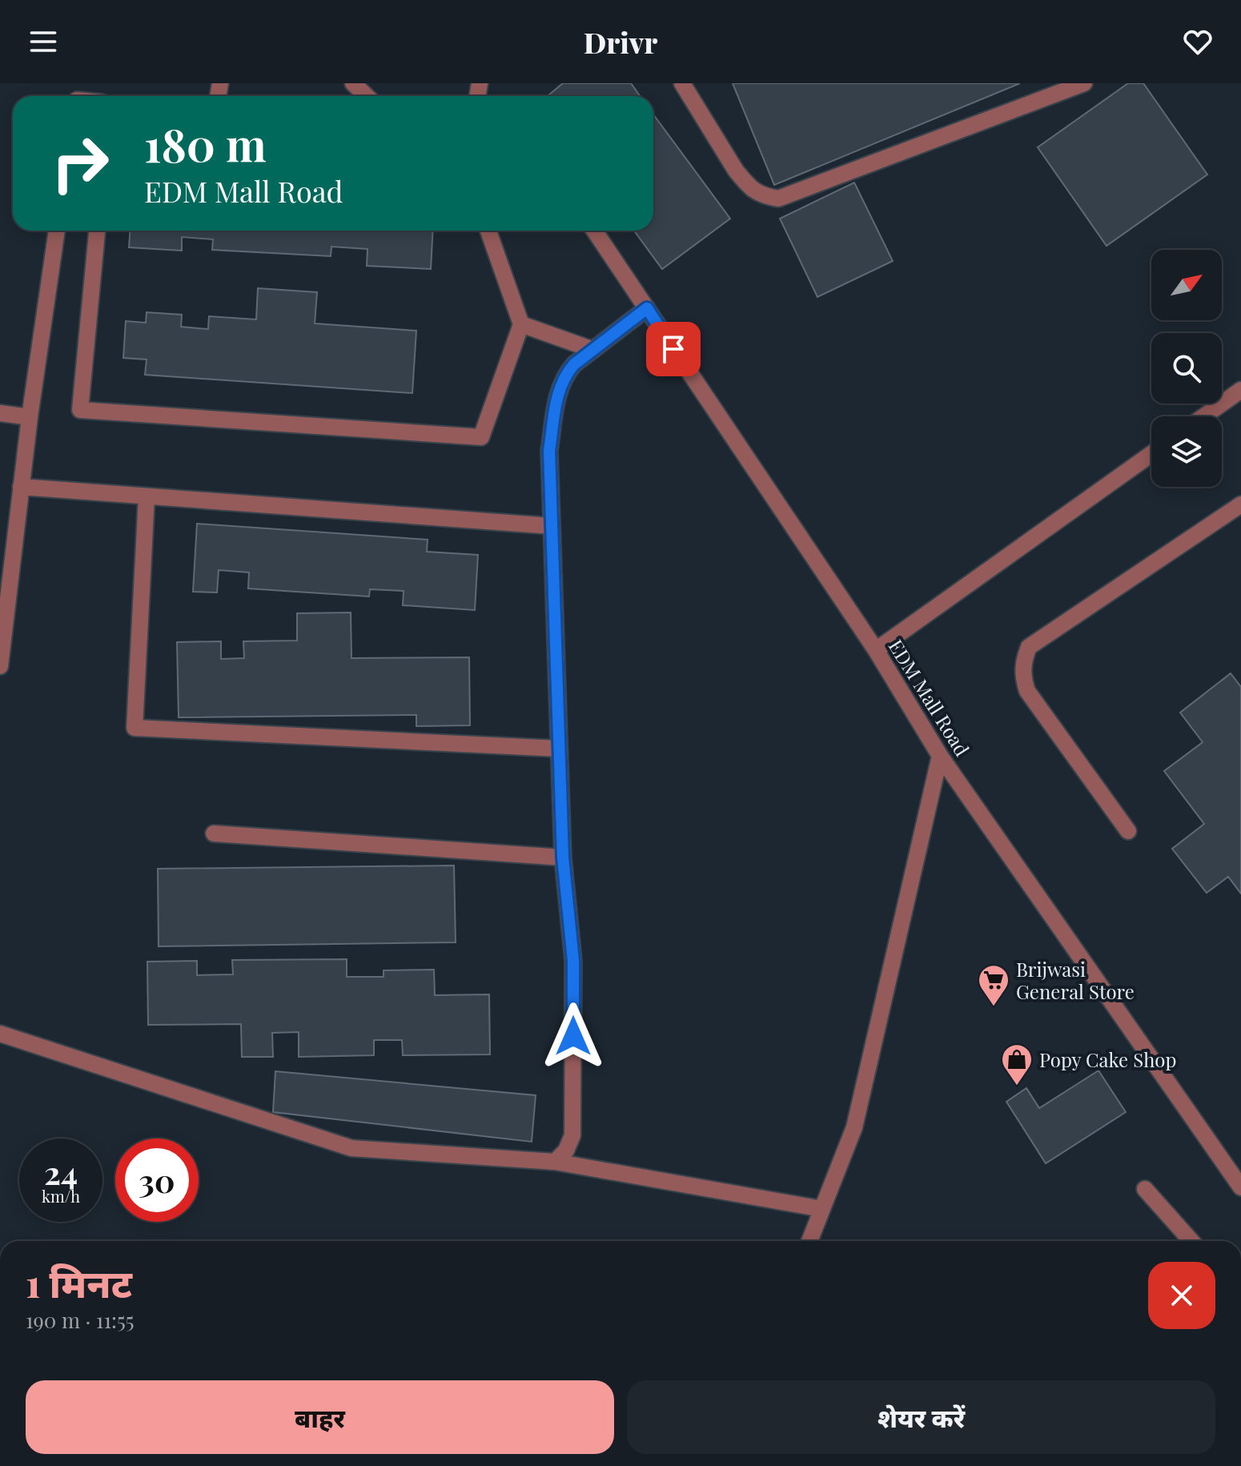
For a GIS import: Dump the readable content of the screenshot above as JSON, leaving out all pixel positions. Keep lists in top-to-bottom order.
{
  "streets": {
    "street": ["EDM Mall Road"]
  },
  "places": {
    "supermarket": ["Brijwasi General Store"],
    "shop": ["Popy Cake Shop"]
  },
  "north": "top right",
  "page": {
    "header": "Drivr",
    "turn": ["180 m", "EDM Mall Road"],
    "speed": "24 km/h",
    "limit": "30",
    "heading": ["1 मिनट", "190 m · 11:55"],
    "buttons": ["बाहर", "शेयर करें"]
  }
}
